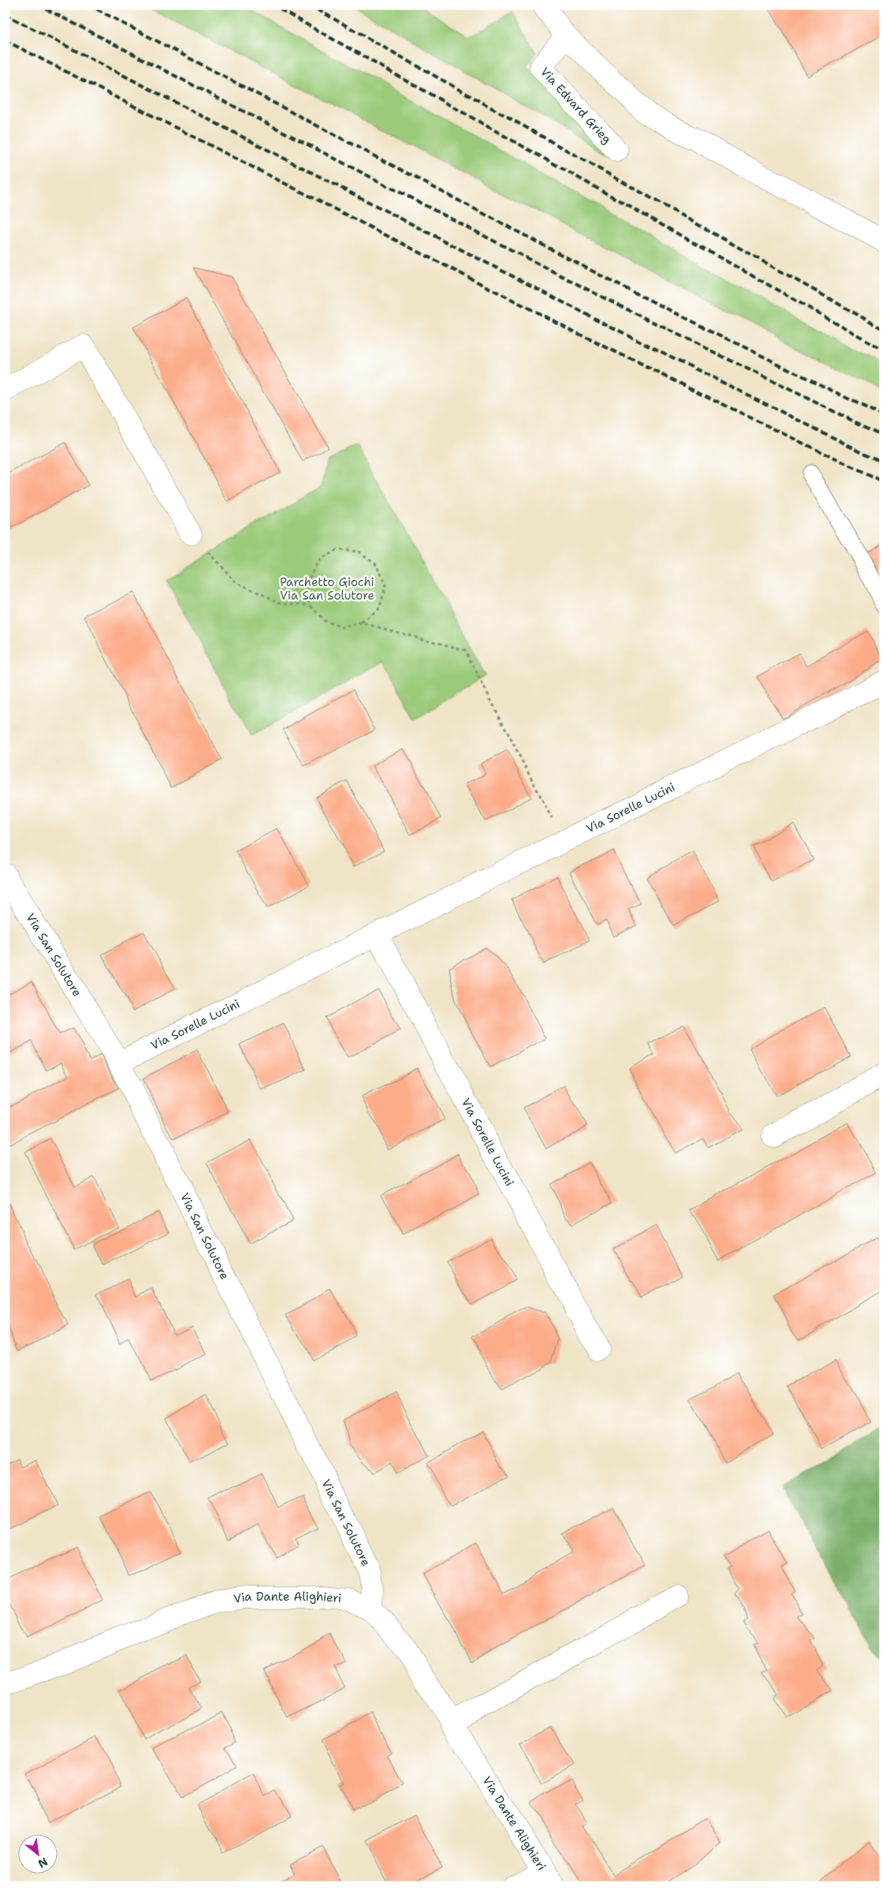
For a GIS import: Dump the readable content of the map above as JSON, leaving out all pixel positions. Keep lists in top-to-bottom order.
{
  "streets": {
    "street": [
      "Via Edvard Grieg",
      "Via Sorelle Lucini",
      "Via San Solutore",
      "Via Dante Alighieri"
    ]
  },
  "crossings": [
    ["Via Sorelle Lucini", "Via San Solutore"],
    ["Via San Solutore", "Via Dante Alighieri"]
  ],
  "parks": ["Parchetto Giochi Via San Solutore"],
  "north": "bottom right"
}
